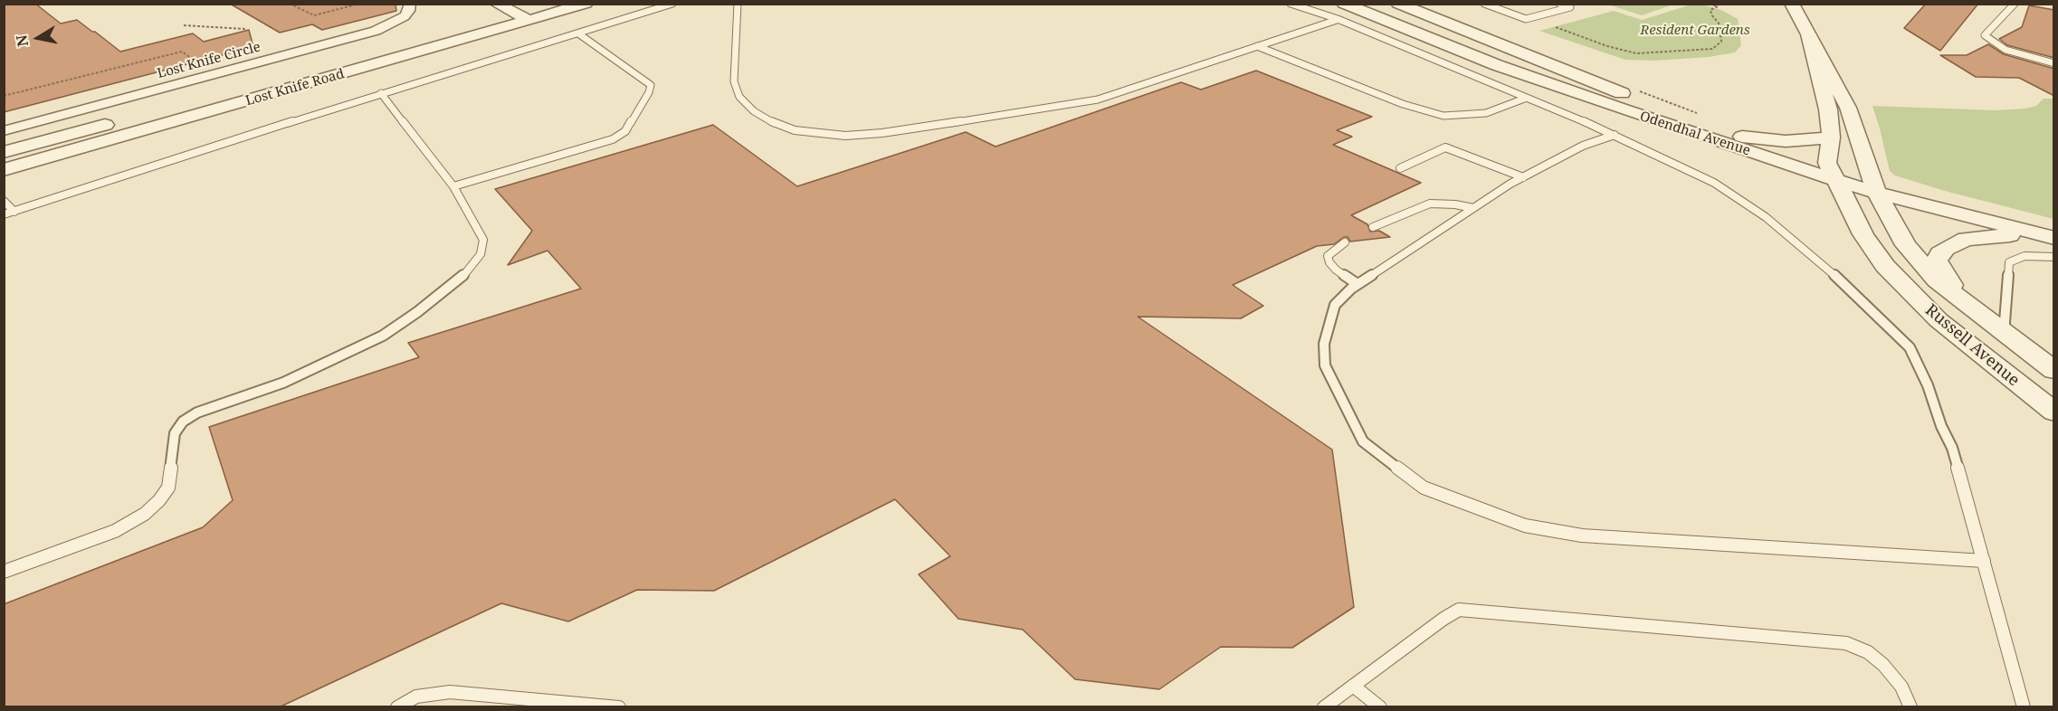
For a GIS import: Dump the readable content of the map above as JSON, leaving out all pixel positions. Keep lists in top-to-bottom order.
{
  "streets": {
    "street": [
      "Lost Knife Circle",
      "Lost Knife Road",
      "Odendhal Avenue",
      "Russell Avenue"
    ]
  },
  "crossings": [
    ["Odendhal Avenue", "Russell Avenue"]
  ],
  "parks": ["Resident Gardens"],
  "north": "left"
}
